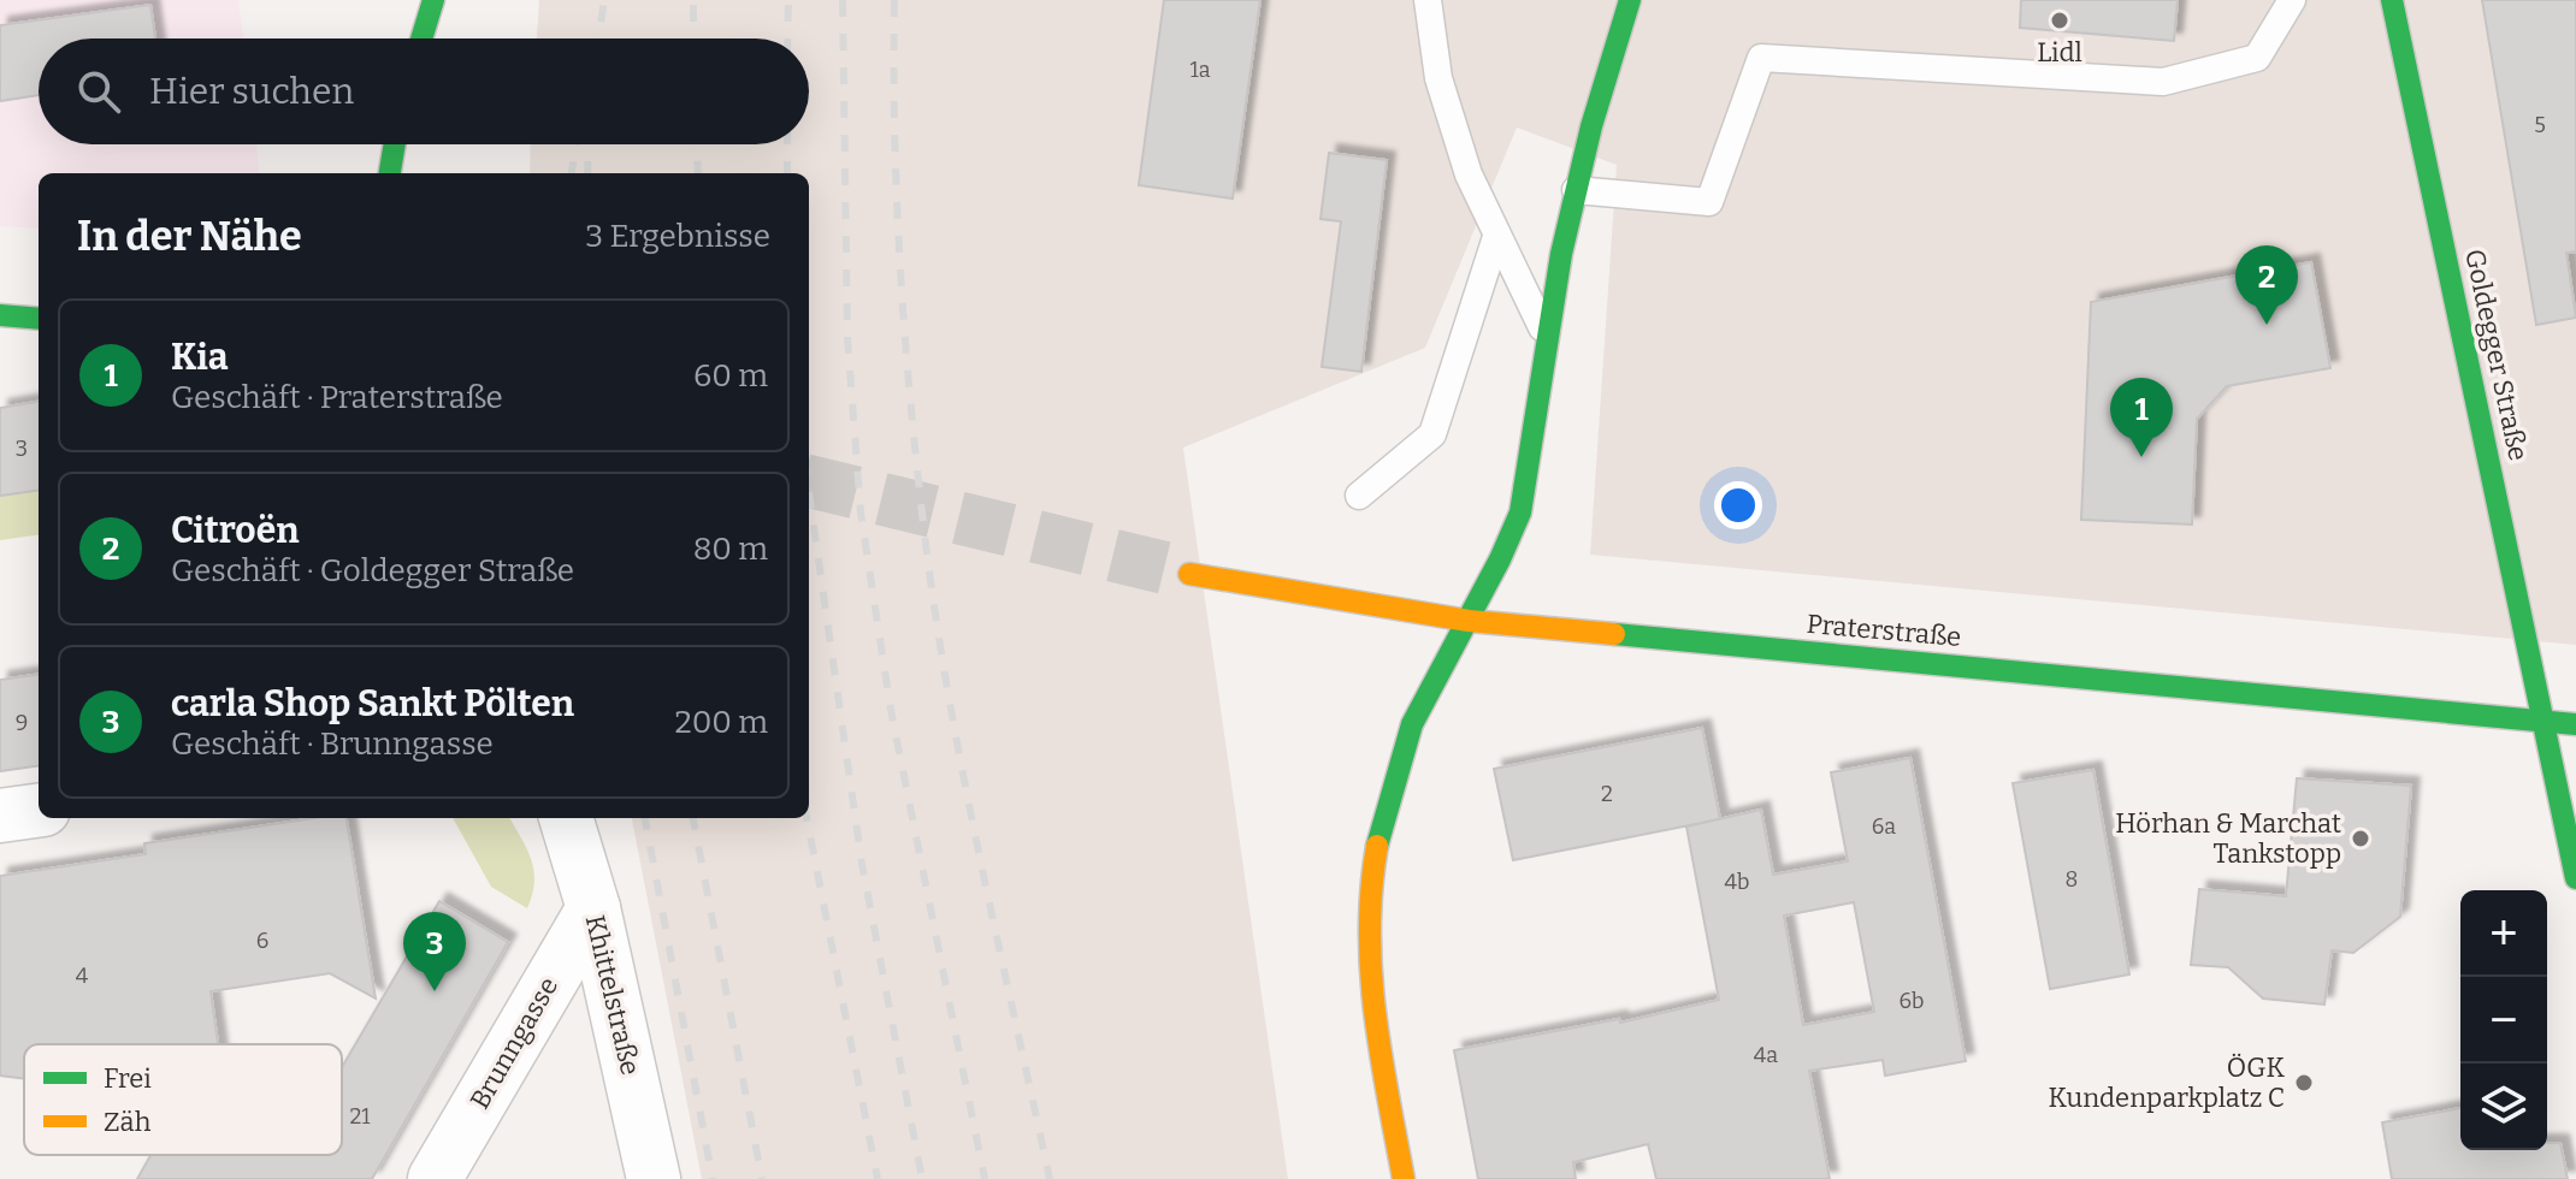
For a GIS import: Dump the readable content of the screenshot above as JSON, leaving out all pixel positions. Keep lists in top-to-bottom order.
{
  "streets": {
    "main road": ["Goldegger Straße", "Praterstraße"],
    "street": ["Khittelstraße", "Brunngasse"]
  },
  "crossings": [
    ["Goldegger Straße", "Praterstraße"],
    ["Khittelstraße", "Brunngasse"]
  ],
  "places": ["Lidl", "Hörhan & Marchat Tankstopp", "ÖGK Kundenparkplatz C"],
  "house_numbers": [
    "1a",
    "5",
    "3",
    "9",
    "2",
    "6a",
    "8",
    "4b",
    "6",
    "4",
    "6b",
    "4a",
    "21"
  ],
  "legend": ["Frei", "Zäh"],
  "page": {
    "search": "Hier suchen",
    "heading": ["In der Nähe", "3 Ergebnisse"],
    "pins": ["2", "1", "3"],
    "list": [
      {
        "mark": "1",
        "name": "Kia",
        "note": "Geschäft · Praterstraße",
        "value": "60 m"
      },
      {
        "mark": "2",
        "name": "Citroën",
        "note": "Geschäft · Goldegger Straße",
        "value": "80 m"
      },
      {
        "mark": "3",
        "name": "carla Shop Sankt Pölten",
        "note": "Geschäft · Brunngasse",
        "value": "200 m"
      }
    ],
    "map_buttons": ["+", "−"]
  }
}
